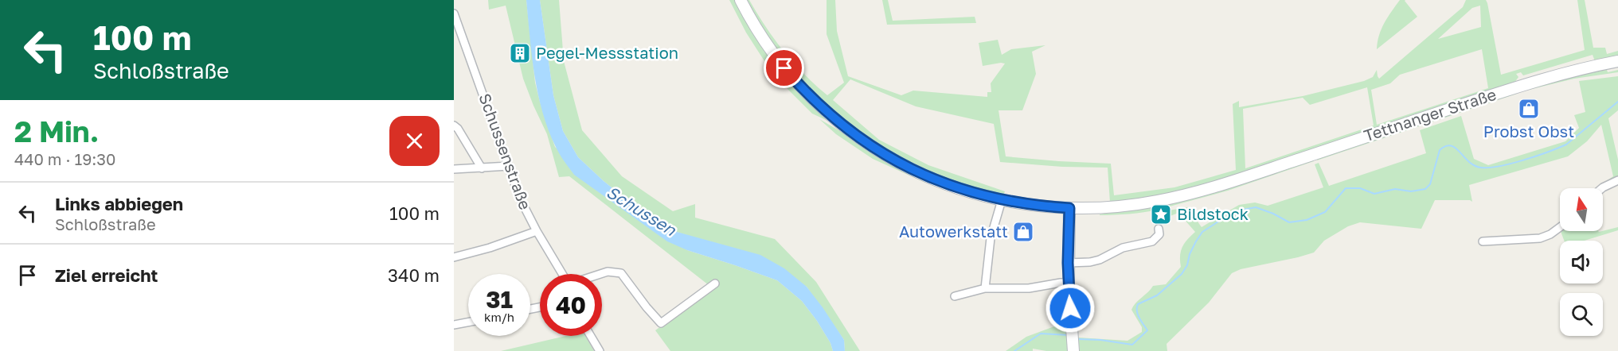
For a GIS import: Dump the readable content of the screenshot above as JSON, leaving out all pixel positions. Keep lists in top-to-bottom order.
{
  "streets": {
    "main road": ["Tettnanger Straße"],
    "street": ["Schussenstraße"]
  },
  "water": ["Schussen"],
  "places": {
    "building": ["Pegel-Messstation"],
    "shop": ["Probst Obst", "Autowerkstatt"],
    "place": ["Bildstock"]
  },
  "north": "top",
  "page": {
    "turn": ["100 m", "Schloßstraße"],
    "heading": ["2 Min.", "440 m · 19:30"],
    "list": [
      {
        "name": "Links abbiegen",
        "note": "Schloßstraße",
        "value": "100 m"
      },
      {
        "name": "Ziel erreicht",
        "value": "340 m"
      }
    ],
    "speed": "31 km/h",
    "limit": "40"
  }
}
